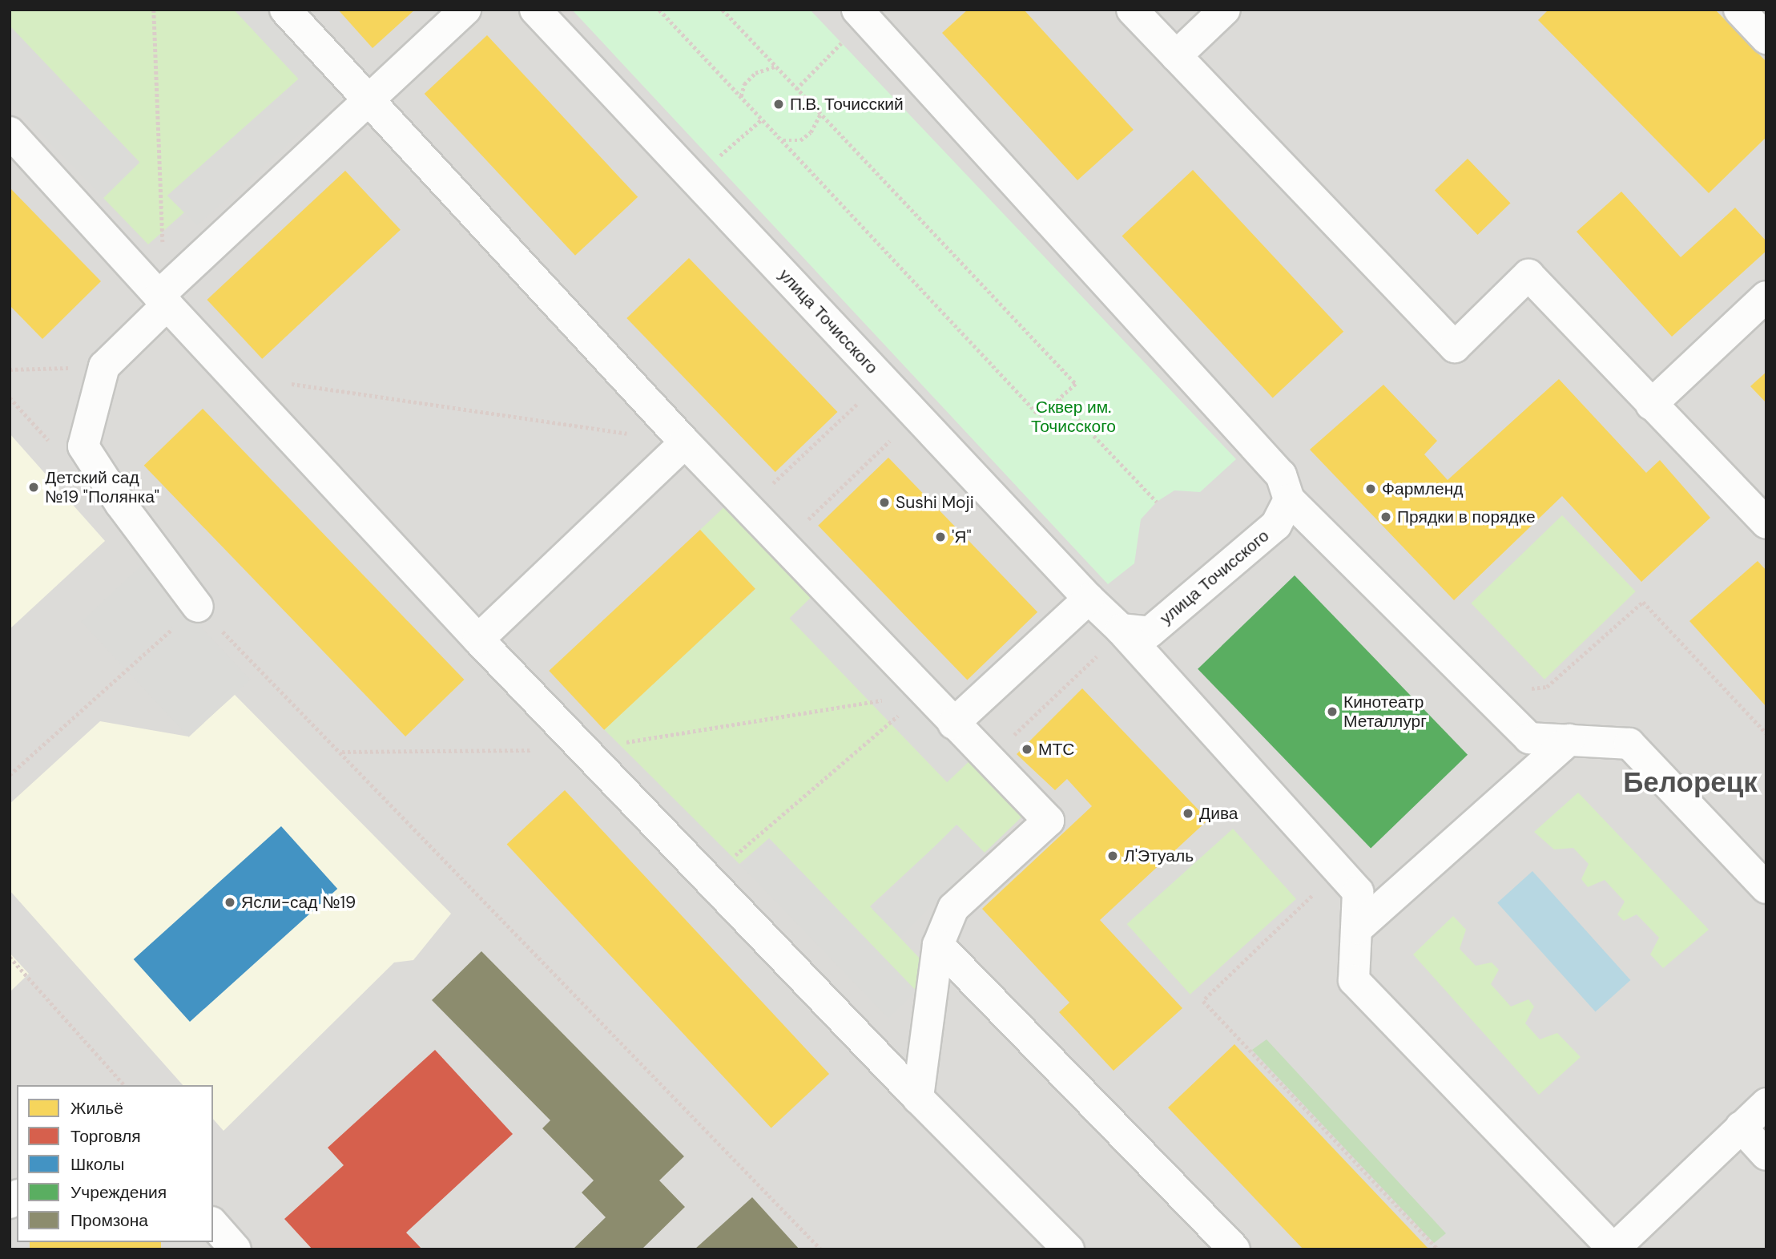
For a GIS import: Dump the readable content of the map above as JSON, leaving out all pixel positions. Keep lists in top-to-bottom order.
{
  "streets": {
    "street": ["улица Точисского"]
  },
  "districts": ["Белорецк"],
  "parks": ["Сквер им. Точисского"],
  "places": [
    "П.В. Точисский",
    "Детский сад №19 \"Полянка\"",
    "Фармленд",
    "Sushi Moji",
    "Прядки в порядке",
    "'Я\"",
    "Кинотеатр Металлург",
    "МТС",
    "Дива",
    "Л'Этуаль",
    "Ясли-сад №19"
  ],
  "legend": [
    "Жильё",
    "Торговля",
    "Школы",
    "Учреждения",
    "Промзона"
  ]
}
